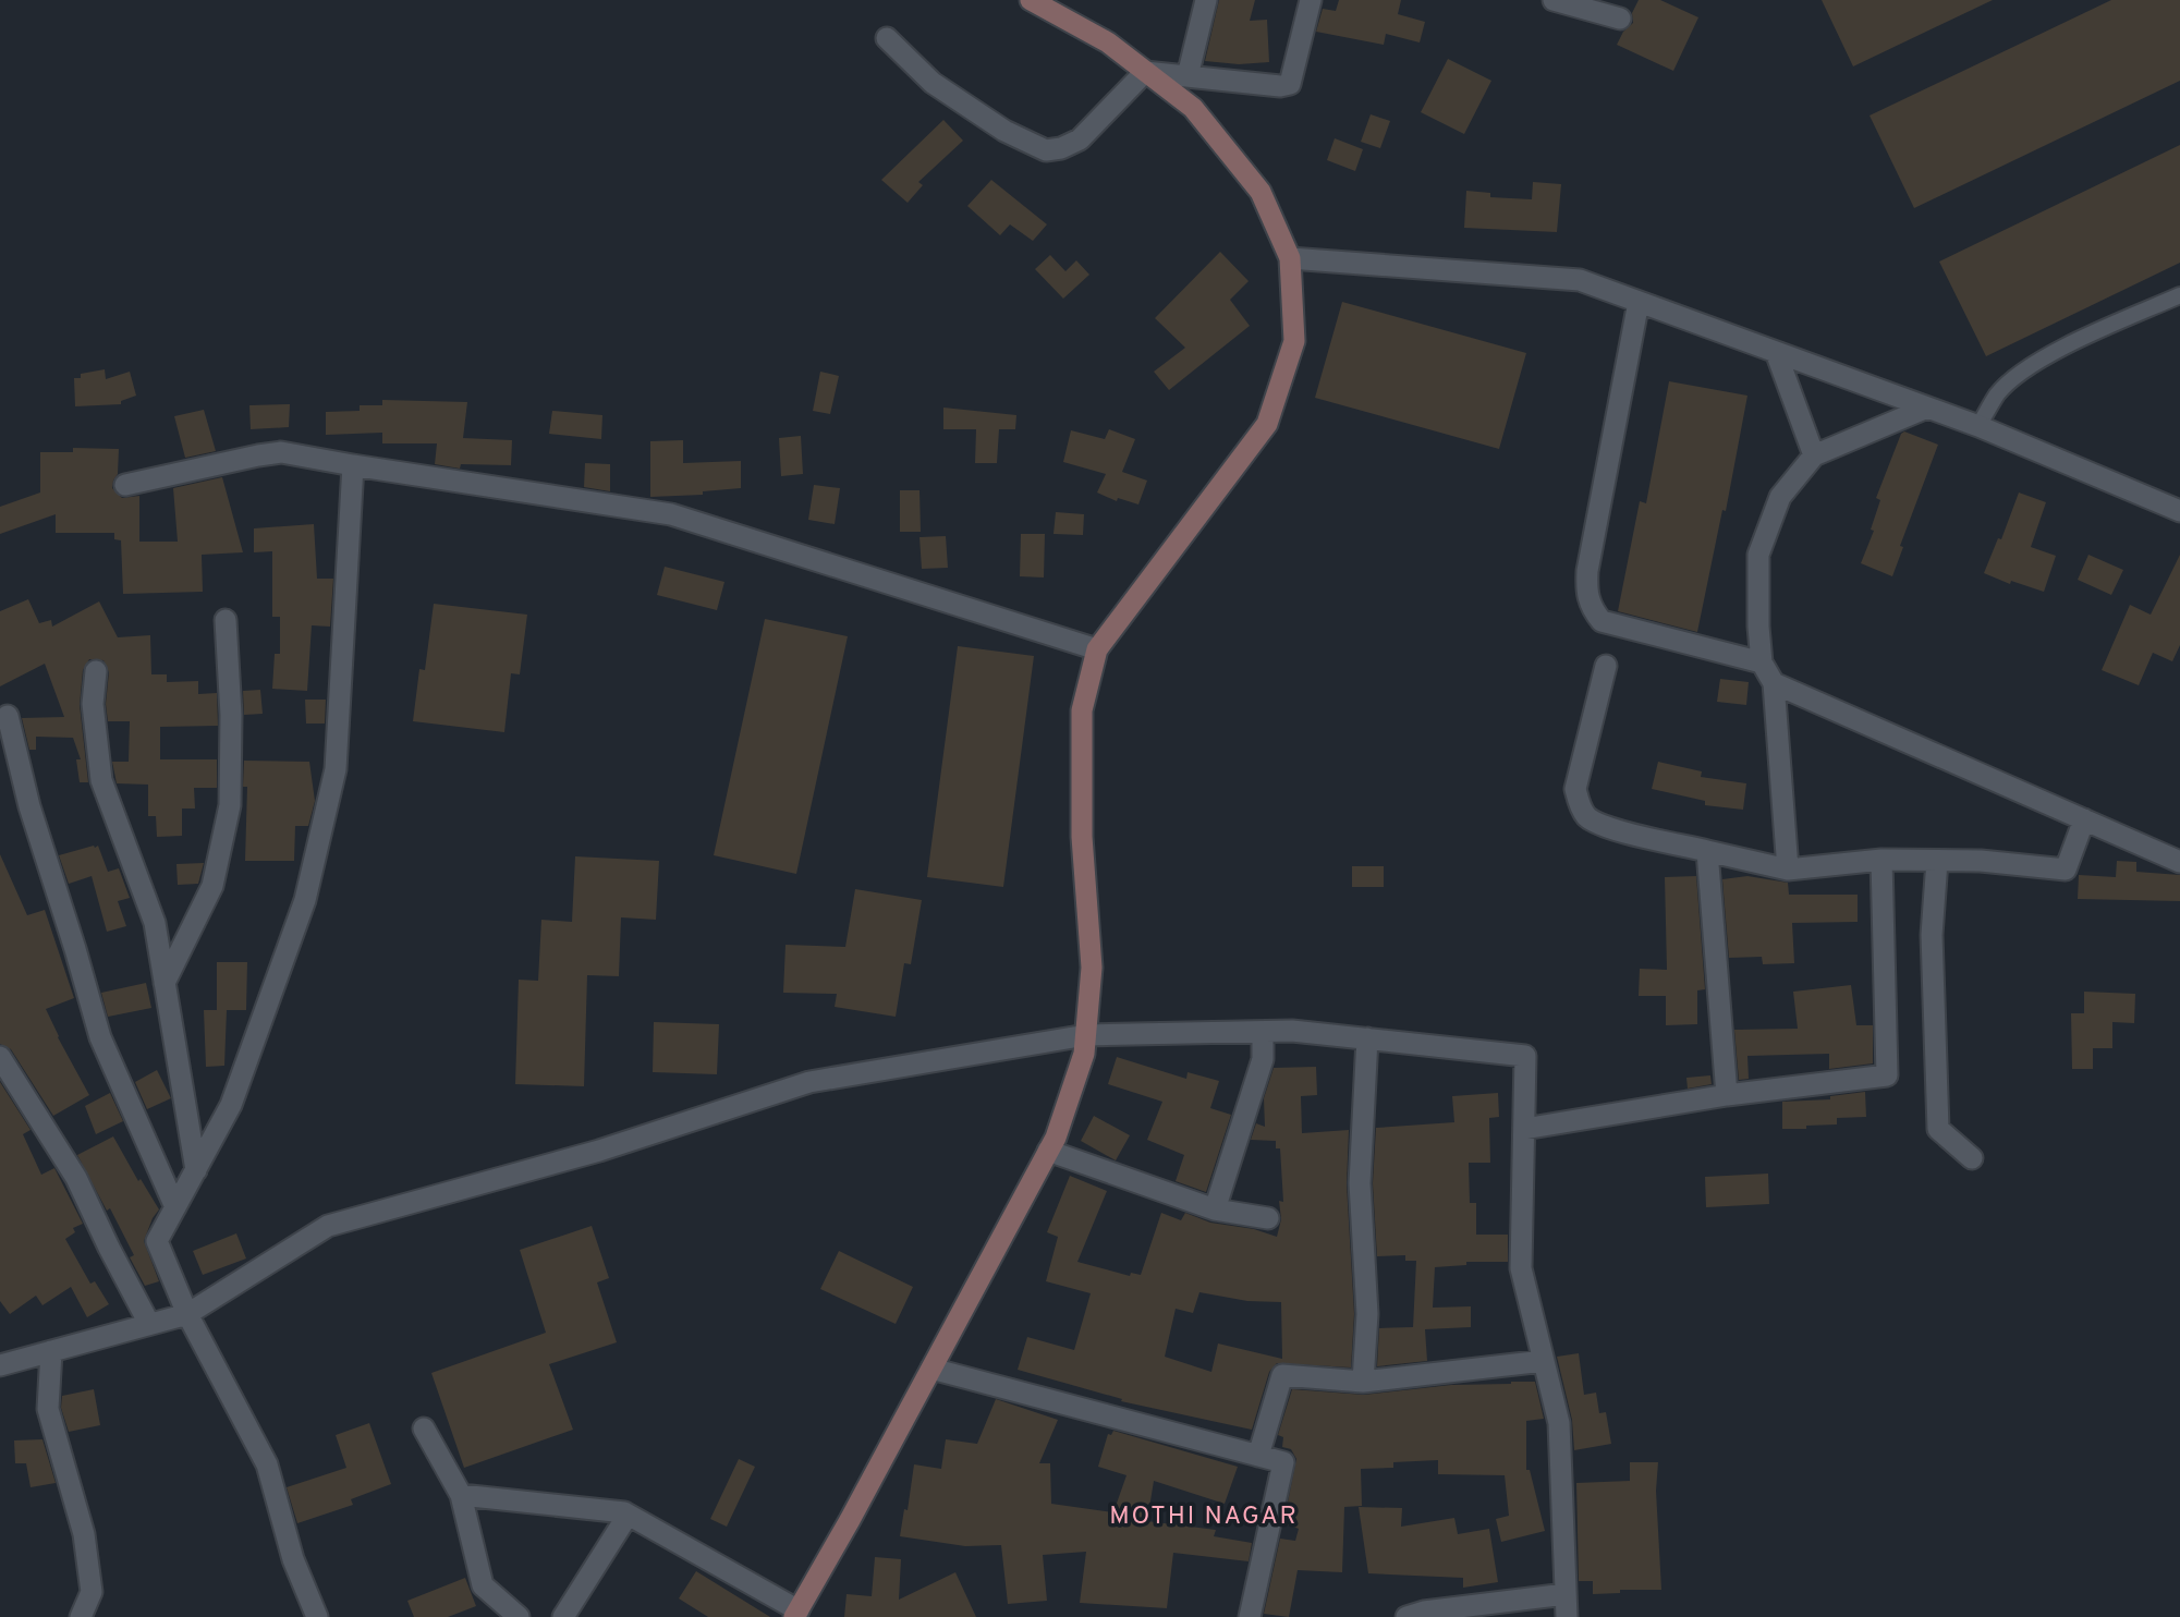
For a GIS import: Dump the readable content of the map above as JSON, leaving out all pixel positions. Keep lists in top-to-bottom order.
{
  "districts": ["MOTHI NAGAR"]
}
